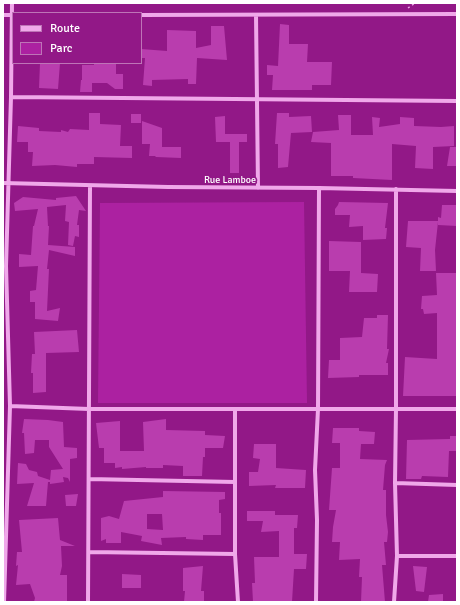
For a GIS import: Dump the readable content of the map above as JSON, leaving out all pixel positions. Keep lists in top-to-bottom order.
{
  "streets": {
    "street": ["Rue Lamboe"]
  },
  "legend": ["Route", "Parc"]
}
